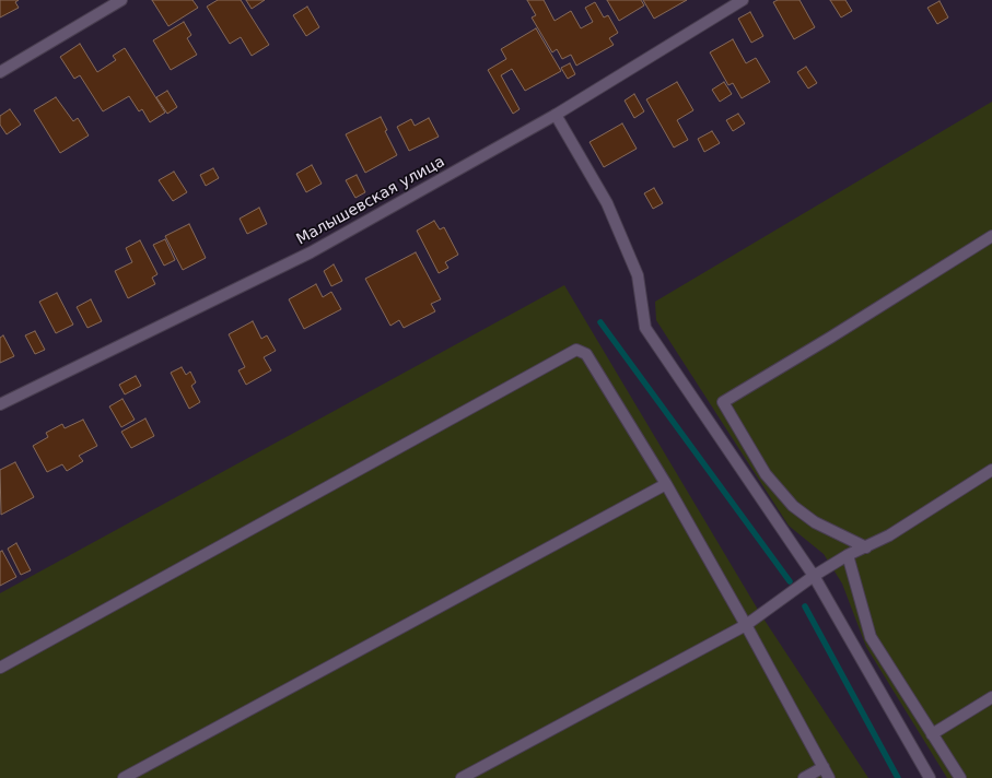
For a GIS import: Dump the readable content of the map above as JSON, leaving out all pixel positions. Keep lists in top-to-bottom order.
{
  "streets": {
    "street": ["Малышевская улица"]
  }
}
